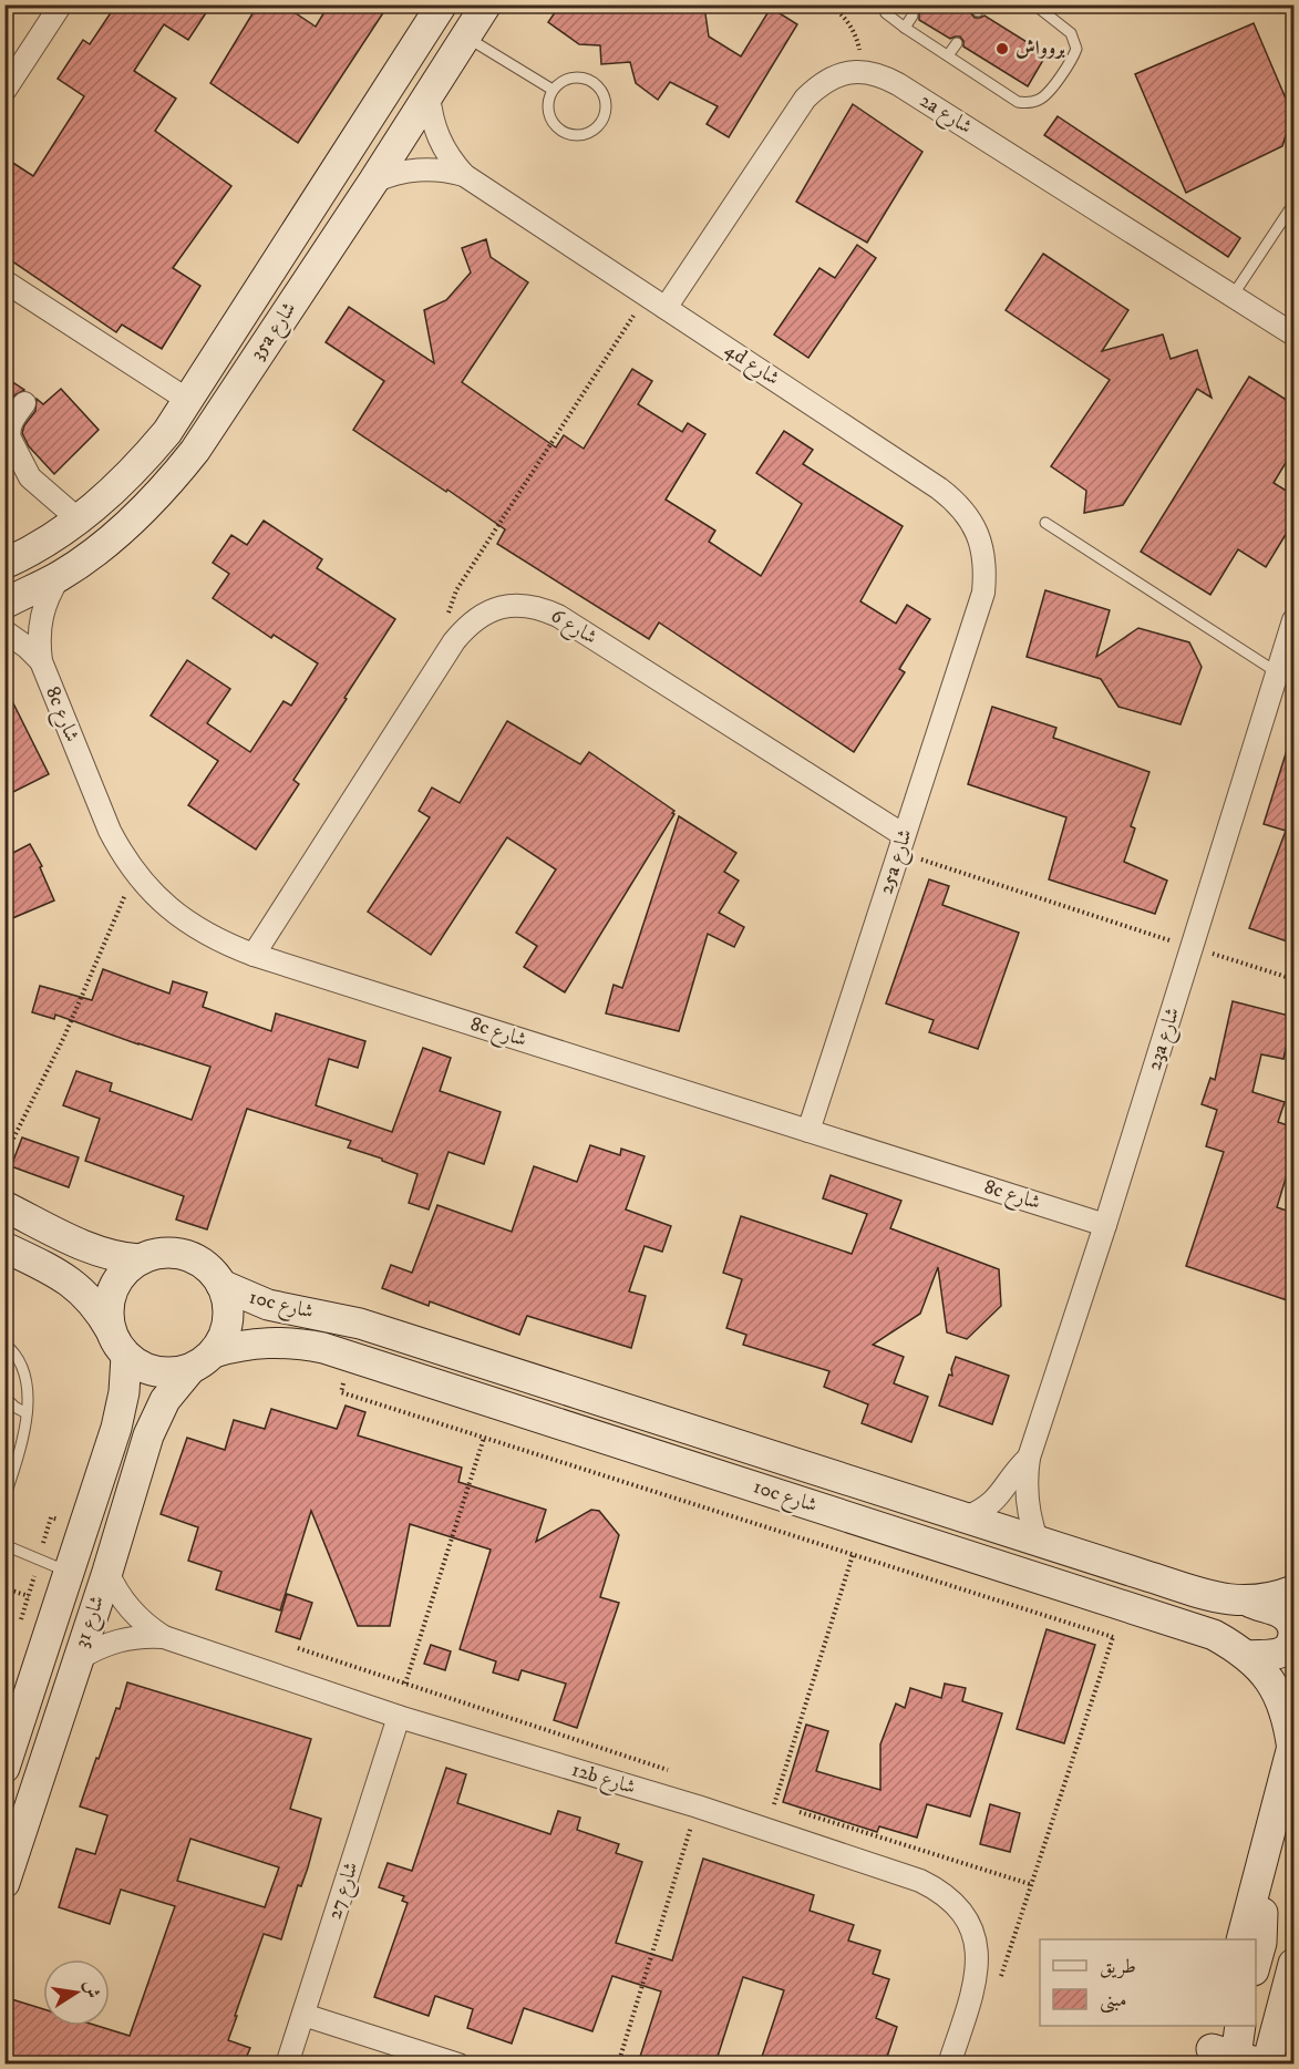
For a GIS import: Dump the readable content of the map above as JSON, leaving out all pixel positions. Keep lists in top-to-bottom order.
{
  "streets": {
    "street": [
      "2a شارع",
      "35a شارع",
      "4d شارع",
      "شارع 6",
      "8c شارع",
      "25a شارع",
      "23a شارع",
      "10c شارع",
      "شارع 31",
      "12b شارع",
      "شارع 27"
    ]
  },
  "crossings": [
    ["35a شارع", "4d شارع"],
    ["35a شارع", "8c شارع"],
    ["4d شارع", "25a شارع"],
    ["شارع 6", "8c شارع"],
    ["شارع 6", "25a شارع"],
    ["8c شارع", "25a شارع"],
    ["8c شارع", "23a شارع"],
    ["23a شارع", "10c شارع"],
    ["10c شارع", "شارع 31"],
    ["شارع 31", "12b شارع"],
    ["12b شارع", "شارع 27"]
  ],
  "places": ["بروواش"],
  "legend": ["طريق", "مبنى"],
  "north": "right"
}
